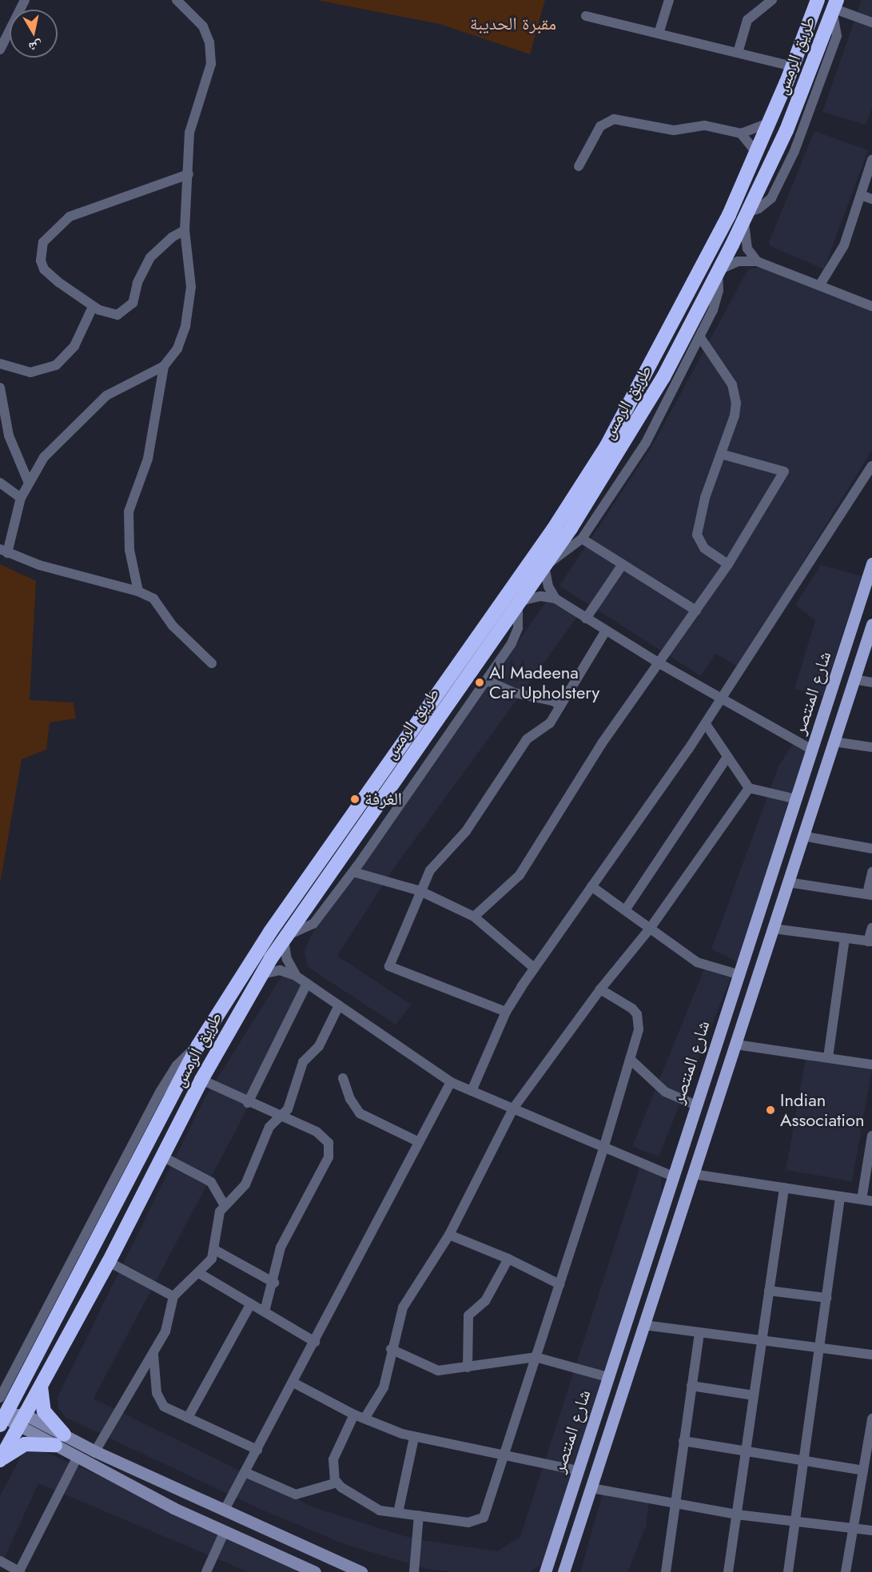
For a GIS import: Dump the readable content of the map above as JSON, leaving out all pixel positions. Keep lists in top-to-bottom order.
{
  "streets": {
    "highway": ["طريق الرمس"],
    "main road": ["شارع المنتصر"]
  },
  "parks": ["مقبرة الحديبة"],
  "places": ["Al Madeena Car Upholstery", "الغرفة", "Indian Association"],
  "north": "bottom"
}
